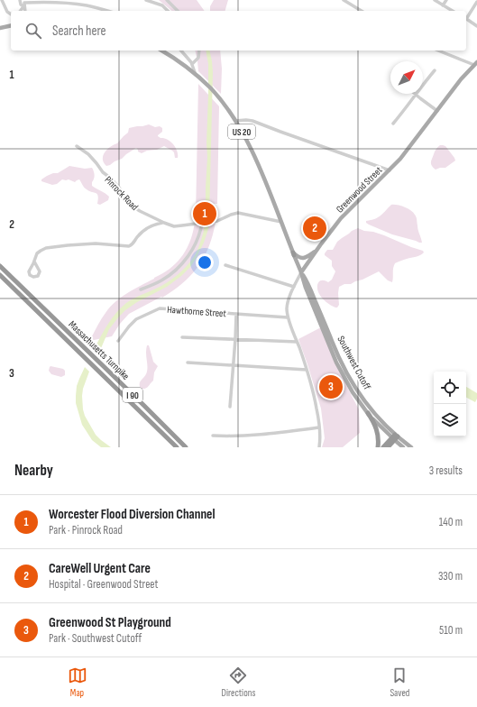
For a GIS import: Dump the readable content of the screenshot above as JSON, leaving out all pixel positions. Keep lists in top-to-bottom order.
{
  "streets": {
    "highway": ["Massachusetts Turnpike", "I 90"],
    "main road": ["US 20", "Greenwood Street", "Southwest Cutoff"],
    "street": ["Pinrock Road", "Hawthorne Street"]
  },
  "crossings": [
    ["US 20", "Southwest Cutoff"],
    ["Greenwood Street", "Hawthorne Street"],
    ["Greenwood Street", "Southwest Cutoff"],
    ["Pinrock Road", "Southwest Cutoff"]
  ],
  "north": "top right",
  "page": {
    "search": "Search here",
    "pins": ["1", "2", "3"],
    "heading": ["Nearby", "3 results"],
    "list": [
      {
        "mark": "1",
        "name": "Worcester Flood Diversion Channel",
        "note": "Park · Pinrock Road",
        "value": "140 m"
      },
      {
        "mark": "2",
        "name": "CareWell Urgent Care",
        "note": "Hospital · Greenwood Street",
        "value": "330 m"
      },
      {
        "mark": "3",
        "name": "Greenwood St Playground",
        "note": "Park · Southwest Cutoff",
        "value": "510 m"
      }
    ],
    "nav": ["Map", "Directions", "Saved"]
  },
  "grid": {
    "rows": ["1", "2", "3"]
  }
}
